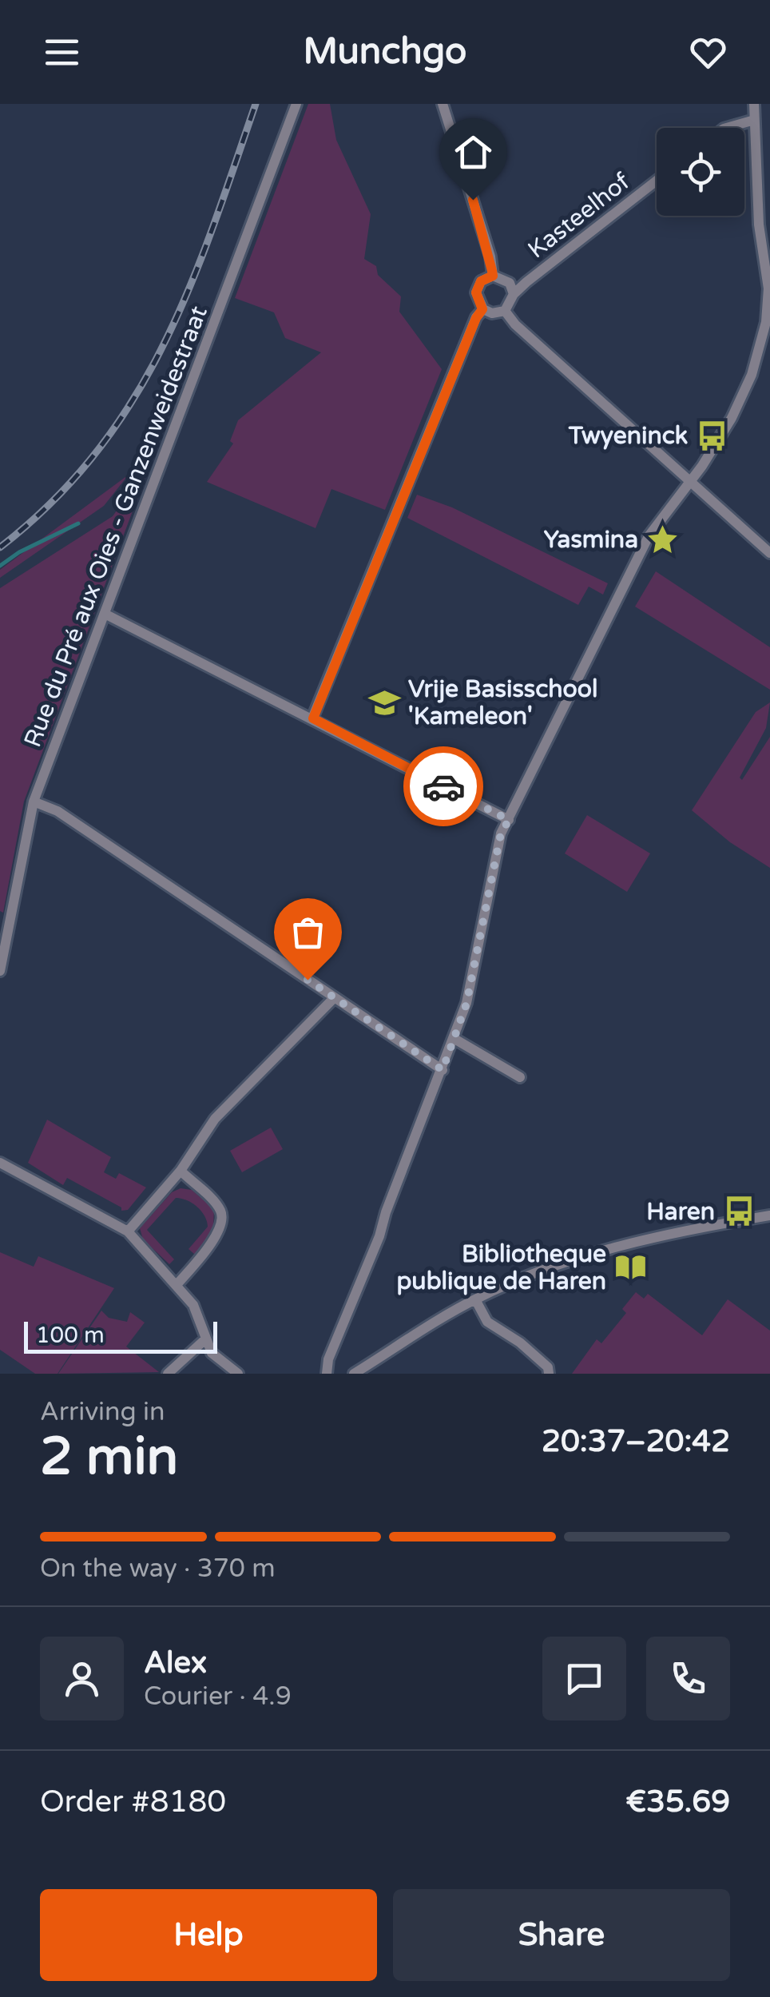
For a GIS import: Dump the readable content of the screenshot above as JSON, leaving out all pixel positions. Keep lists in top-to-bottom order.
{
  "streets": {
    "street": ["Kasteelhof", "Rue du Pré aux Oies - Ganzenweidestraat"]
  },
  "places": {
    "bus stop": ["Twyeninck", "Haren"],
    "place": ["Yasmina"],
    "school or university": ["Vrije Basisschool 'Kameleon'"],
    "library": ["Bibliotheque publique de Haren"]
  },
  "scale_bar": "100 m",
  "page": {
    "header": "Munchgo",
    "scale": "100 m",
    "heading": ["2 min", "Arriving in", "20:37–20:42"],
    "panel": [
      "Alex",
      "Courier · 4.9",
      "Order #8180",
      "€35.69"
    ],
    "bar": "On the way · 370 m",
    "buttons": ["Help", "Share"]
  }
}
